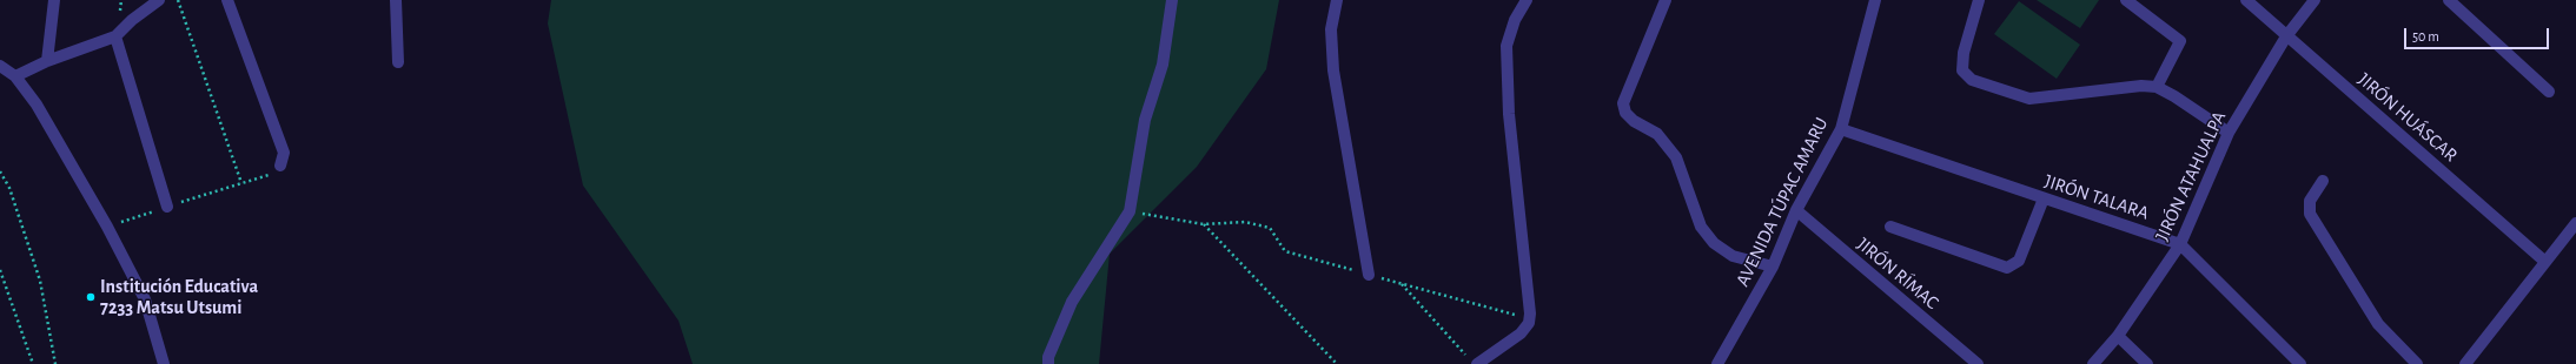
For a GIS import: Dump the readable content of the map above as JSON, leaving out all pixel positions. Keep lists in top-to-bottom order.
{
  "streets": {
    "street": [
      "JIRÓN HUÁSCAR",
      "JIRÓN ATAHUALPA",
      "JIRÓN TALARA",
      "AVENIDA TÚPAC AMARU",
      "JIRÓN RÍMAC"
    ]
  },
  "crossings": [
    ["JIRÓN HUÁSCAR", "JIRÓN ATAHUALPA"],
    ["JIRÓN ATAHUALPA", "JIRÓN TALARA"],
    ["JIRÓN TALARA", "AVENIDA TÚPAC AMARU"],
    ["AVENIDA TÚPAC AMARU", "JIRÓN RÍMAC"]
  ],
  "places": ["Institución Educativa 7233 Matsu Utsumi"],
  "scale_bar": "50 m"
}
